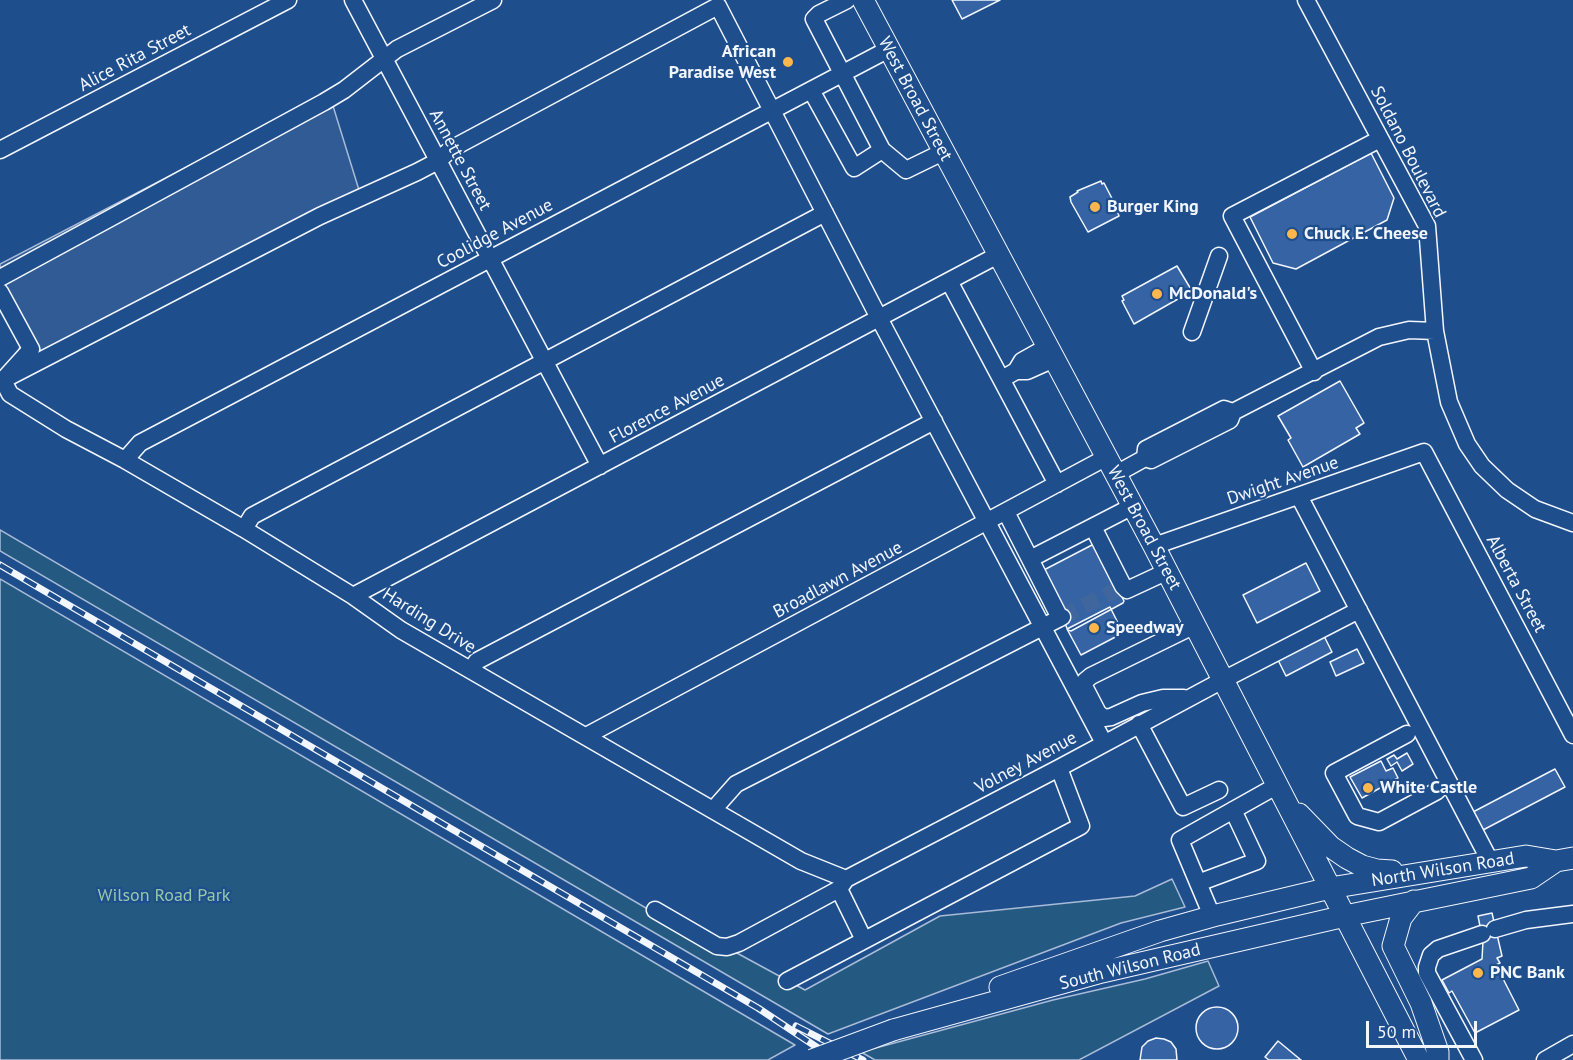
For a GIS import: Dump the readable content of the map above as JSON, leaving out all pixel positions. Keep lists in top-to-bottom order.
{
  "streets": {
    "main road": ["West Broad Street", "North Wilson Road", "South Wilson Road"],
    "street": [
      "Alice Rita Street",
      "Soldano Boulevard",
      "Annette Street",
      "Coolidge Avenue",
      "Florence Avenue",
      "Dwight Avenue",
      "Broadlawn Avenue",
      "Alberta Street",
      "Harding Drive",
      "Volney Avenue"
    ]
  },
  "crossings": [
    ["West Broad Street", "Coolidge Avenue"],
    ["West Broad Street", "Florence Avenue"],
    ["West Broad Street", "Dwight Avenue"],
    ["West Broad Street", "Broadlawn Avenue"],
    ["West Broad Street", "Volney Avenue"],
    ["West Broad Street", "North Wilson Road"],
    ["West Broad Street", "South Wilson Road"],
    ["Annette Street", "Coolidge Avenue"],
    ["Annette Street", "Florence Avenue"],
    ["Coolidge Avenue", "Harding Drive"],
    ["Florence Avenue", "Harding Drive"],
    ["Dwight Avenue", "Alberta Street"],
    ["Broadlawn Avenue", "Harding Drive"],
    ["Harding Drive", "Volney Avenue"],
    ["North Wilson Road", "South Wilson Road"]
  ],
  "parks": ["Wilson Road Park"],
  "places": [
    "African Paradise West",
    "Burger King",
    "Chuck E. Cheese",
    "McDonald's",
    "Speedway",
    "White Castle",
    "PNC Bank"
  ],
  "scale_bar": "50 m"
}
